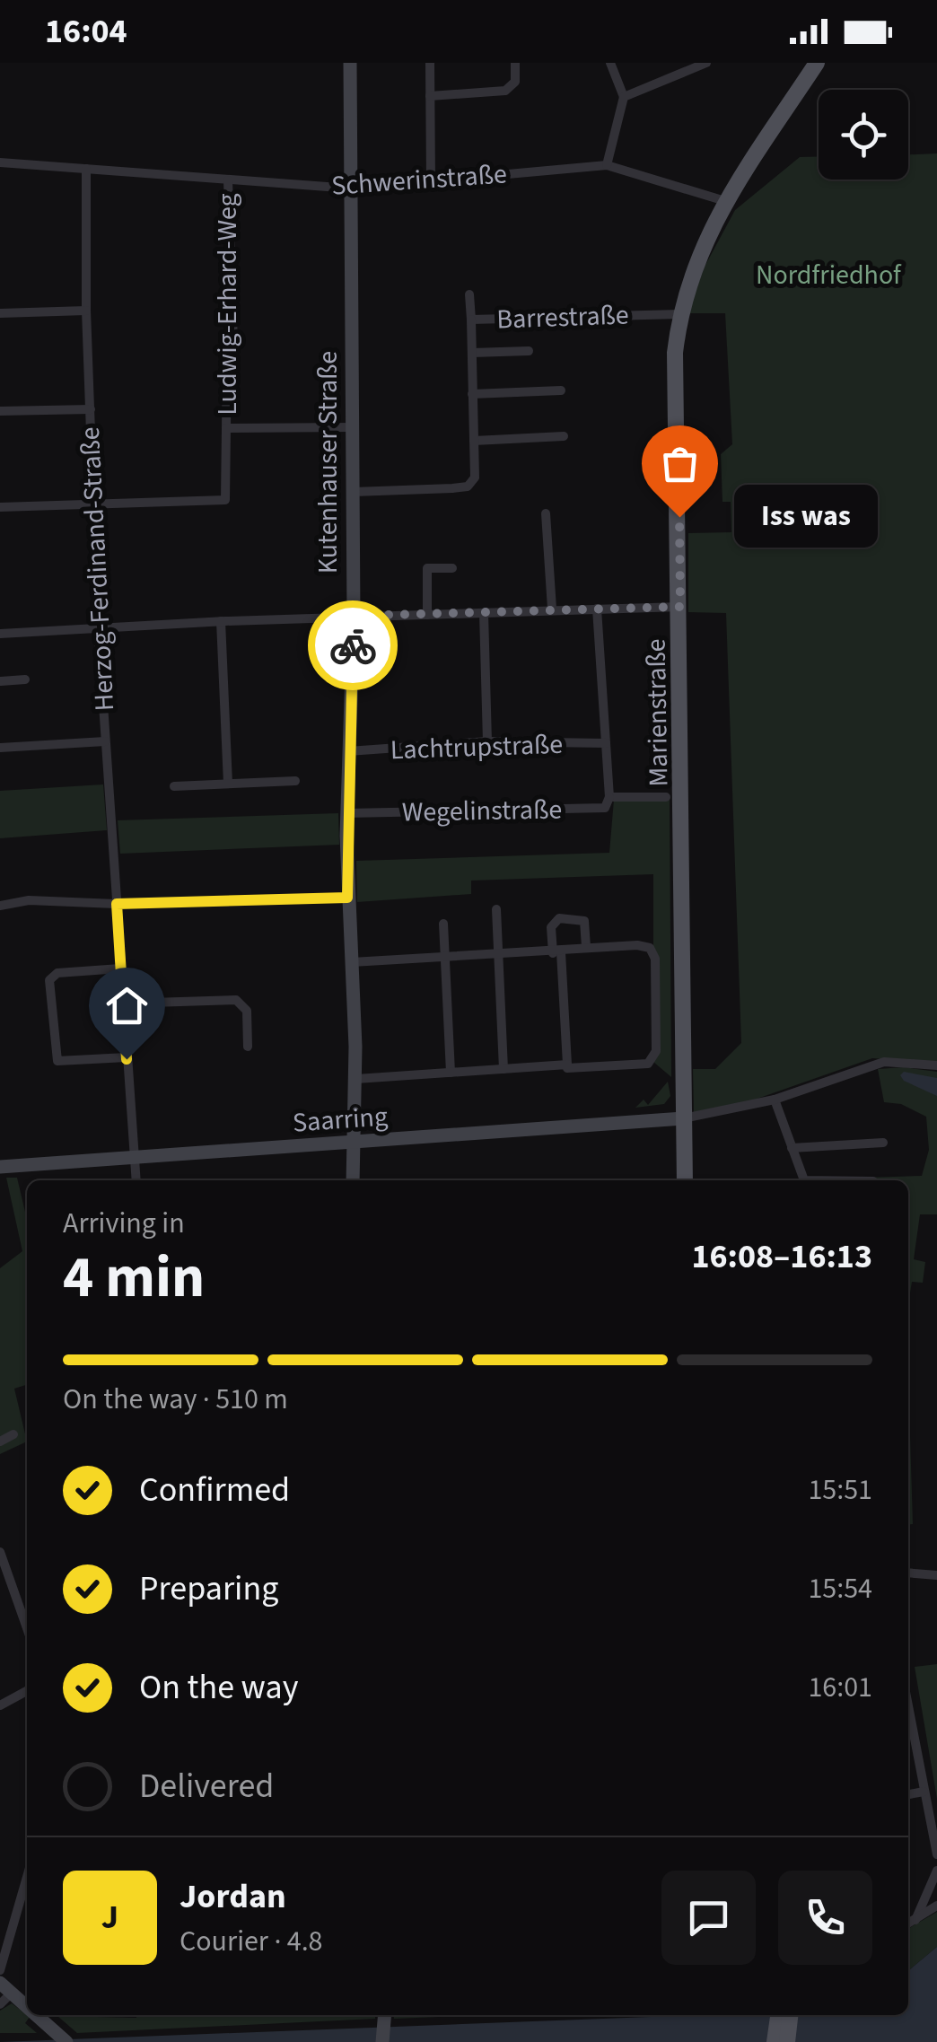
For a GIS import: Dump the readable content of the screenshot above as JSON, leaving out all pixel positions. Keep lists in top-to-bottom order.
{
  "streets": {
    "main road": ["Marienstraße"],
    "street": [
      "Schwerinstraße",
      "Ludwig-Erhard-Weg",
      "Barrestraße",
      "Kutenhauser Straße",
      "Herzog-Ferdinand-Straße",
      "Lachtrupstraße",
      "Wegelinstraße",
      "Saarring"
    ]
  },
  "crossings": [
    ["Schwerinstraße", "Ludwig-Erhard-Weg"],
    ["Schwerinstraße", "Kutenhauser Straße"],
    ["Schwerinstraße", "Herzog-Ferdinand-Straße"],
    ["Schwerinstraße", "Marienstraße"],
    ["Ludwig-Erhard-Weg", "Kutenhauser Straße"],
    ["Ludwig-Erhard-Weg", "Herzog-Ferdinand-Straße"],
    ["Barrestraße", "Marienstraße"],
    ["Kutenhauser Straße", "Lachtrupstraße"],
    ["Kutenhauser Straße", "Wegelinstraße"],
    ["Kutenhauser Straße", "Saarring"],
    ["Herzog-Ferdinand-Straße", "Saarring"],
    ["Marienstraße", "Saarring"]
  ],
  "parks": ["Nordfriedhof"],
  "places": ["Iss was"],
  "page": {
    "status": "16:04",
    "bubble": "Iss was",
    "heading": ["4 min", "Arriving in", "16:08–16:13"],
    "panel": ["Jordan", "Courier · 4.8"],
    "bar": "On the way · 510 m",
    "list": [
      ["Confirmed", "15:51"],
      ["Preparing", "15:54"],
      ["On the way", "16:01"],
      "Delivered"
    ],
    "round": "J"
  }
}
